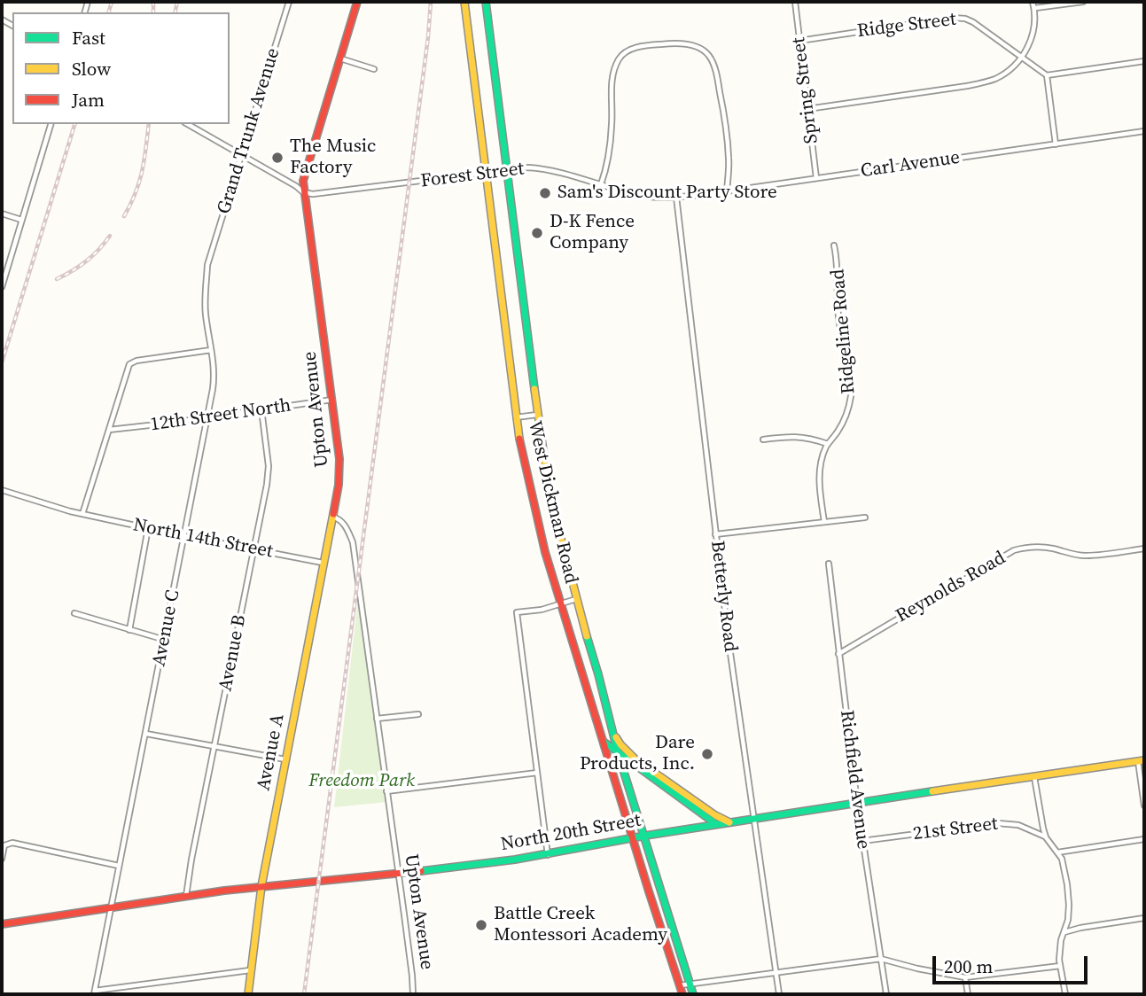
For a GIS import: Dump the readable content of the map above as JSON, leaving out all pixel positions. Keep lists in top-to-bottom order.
{
  "streets": {
    "main road": [
      "Upton Avenue",
      "West Dickman Road",
      "Avenue A",
      "North 20th Street"
    ],
    "street": [
      "Ridge Street",
      "Spring Street",
      "Grand Trunk Avenue",
      "Carl Avenue",
      "Forest Street",
      "Ridgeline Road",
      "12th Street North",
      "North 14th Street",
      "Reynolds Road",
      "Betterly Road",
      "Avenue C",
      "Avenue B",
      "Richfield Avenue",
      "21st Street"
    ]
  },
  "crossings": [
    ["Ridge Street", "Spring Street"],
    ["Spring Street", "Carl Avenue"],
    ["Grand Trunk Avenue", "Avenue C"],
    ["Carl Avenue", "Forest Street"],
    ["Carl Avenue", "Betterly Road"],
    ["Forest Street", "Upton Avenue"],
    ["Forest Street", "West Dickman Road"],
    ["Forest Street", "Betterly Road"],
    ["Upton Avenue", "12th Street North"],
    ["Upton Avenue", "Avenue A"],
    ["Upton Avenue", "North 20th Street"],
    ["12th Street North", "Avenue C"],
    ["12th Street North", "Avenue B"],
    ["West Dickman Road", "North 20th Street"],
    ["North 14th Street", "Avenue C"],
    ["North 14th Street", "Avenue B"],
    ["North 14th Street", "Avenue A"],
    ["Reynolds Road", "Richfield Avenue"],
    ["Betterly Road", "North 20th Street"],
    ["Avenue C", "North 20th Street"],
    ["Avenue B", "North 20th Street"],
    ["Avenue A", "North 20th Street"],
    ["Richfield Avenue", "21st Street"],
    ["Richfield Avenue", "North 20th Street"]
  ],
  "parks": ["Freedom Park"],
  "places": [
    "The Music Factory",
    "Sam's Discount Party Store",
    "D-K Fence Company",
    "Dare Products, Inc.",
    "Battle Creek Montessori Academy"
  ],
  "legend": ["Fast", "Slow", "Jam"],
  "scale_bar": "200 m"
}
